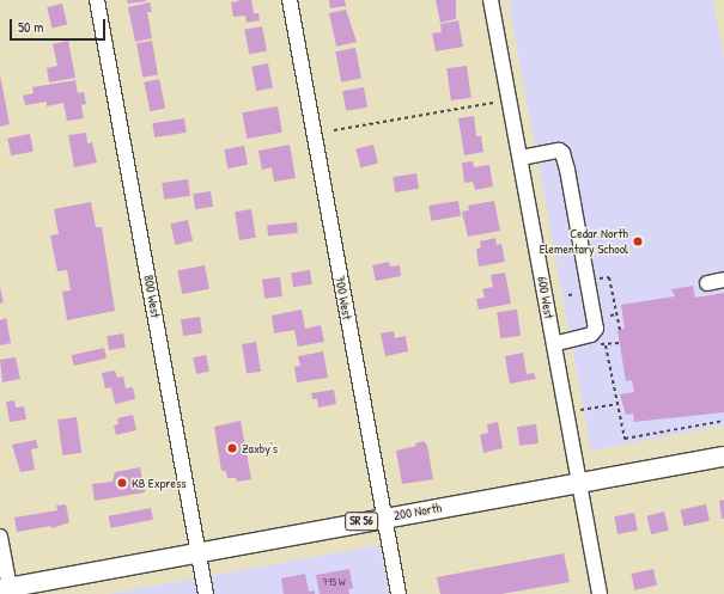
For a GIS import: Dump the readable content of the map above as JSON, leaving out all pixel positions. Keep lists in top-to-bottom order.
{
  "streets": {
    "main road": ["200 North", "SR 56"],
    "street": ["800 West", "700 West", "600 West"]
  },
  "crossings": [
    ["800 West", "200 North"],
    ["700 West", "200 North"],
    ["600 West", "200 North"]
  ],
  "places": ["Cedar North Elementary School", "Zaxby's", "KB Express"],
  "house_numbers": ["715 W"],
  "scale_bar": "50 m"
}
